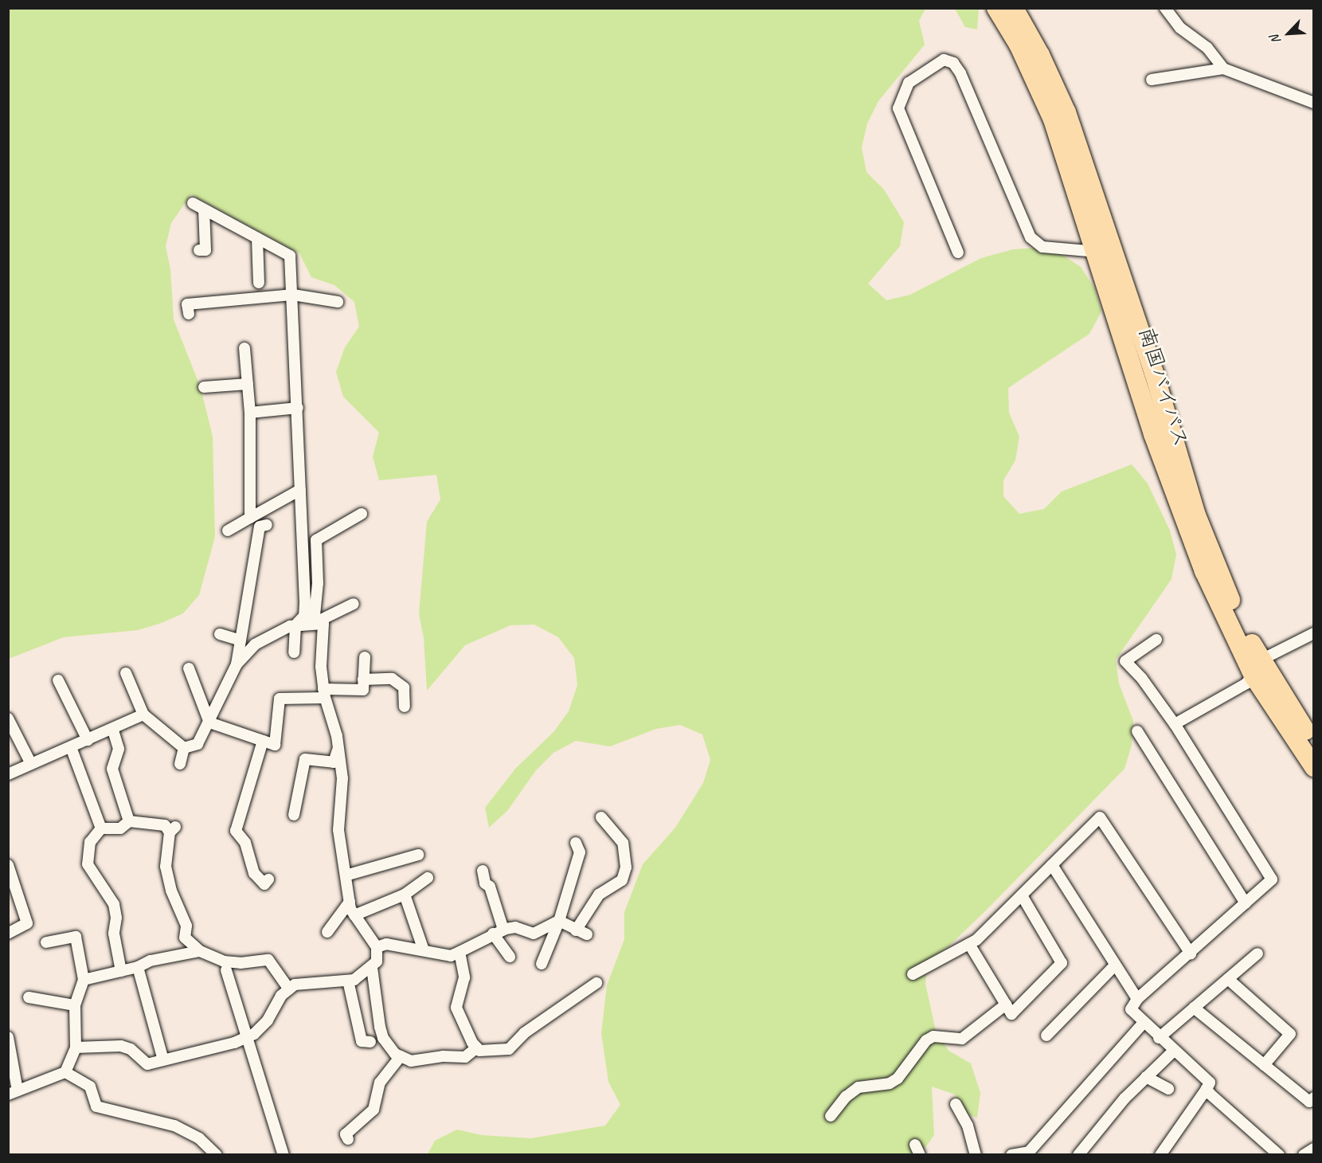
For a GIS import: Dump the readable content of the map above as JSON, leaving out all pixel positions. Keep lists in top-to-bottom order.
{
  "streets": {
    "highway": ["南国バイパス"]
  },
  "north": "bottom left"
}
